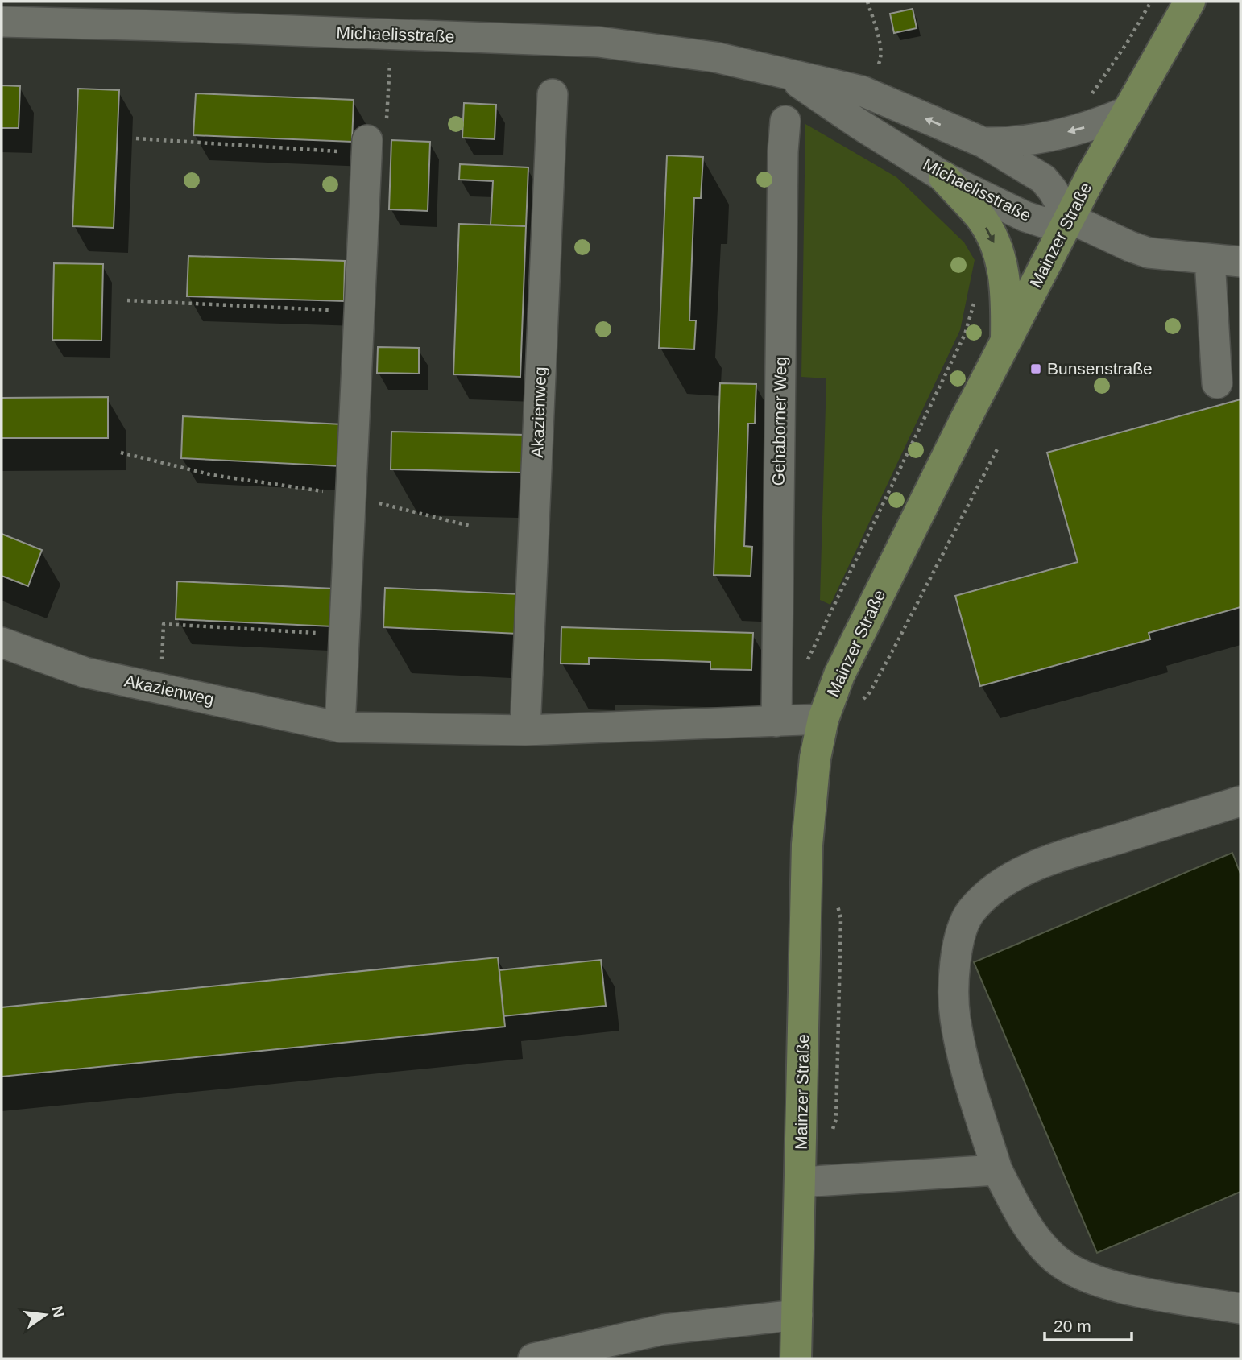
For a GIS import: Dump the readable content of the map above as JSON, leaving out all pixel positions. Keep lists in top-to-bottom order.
{
  "streets": {
    "main road": ["Mainzer Straße"],
    "street": ["Michaelisstraße", "Akazienweg", "Gehaborner Weg"]
  },
  "crossings": [
    ["Michaelisstraße", "Mainzer Straße"],
    ["Mainzer Straße", "Akazienweg"],
    ["Akazienweg", "Gehaborner Weg"]
  ],
  "places": {
    "transit": ["Bunsenstraße"]
  },
  "scale_bar": "20 m",
  "north": "right"
}
